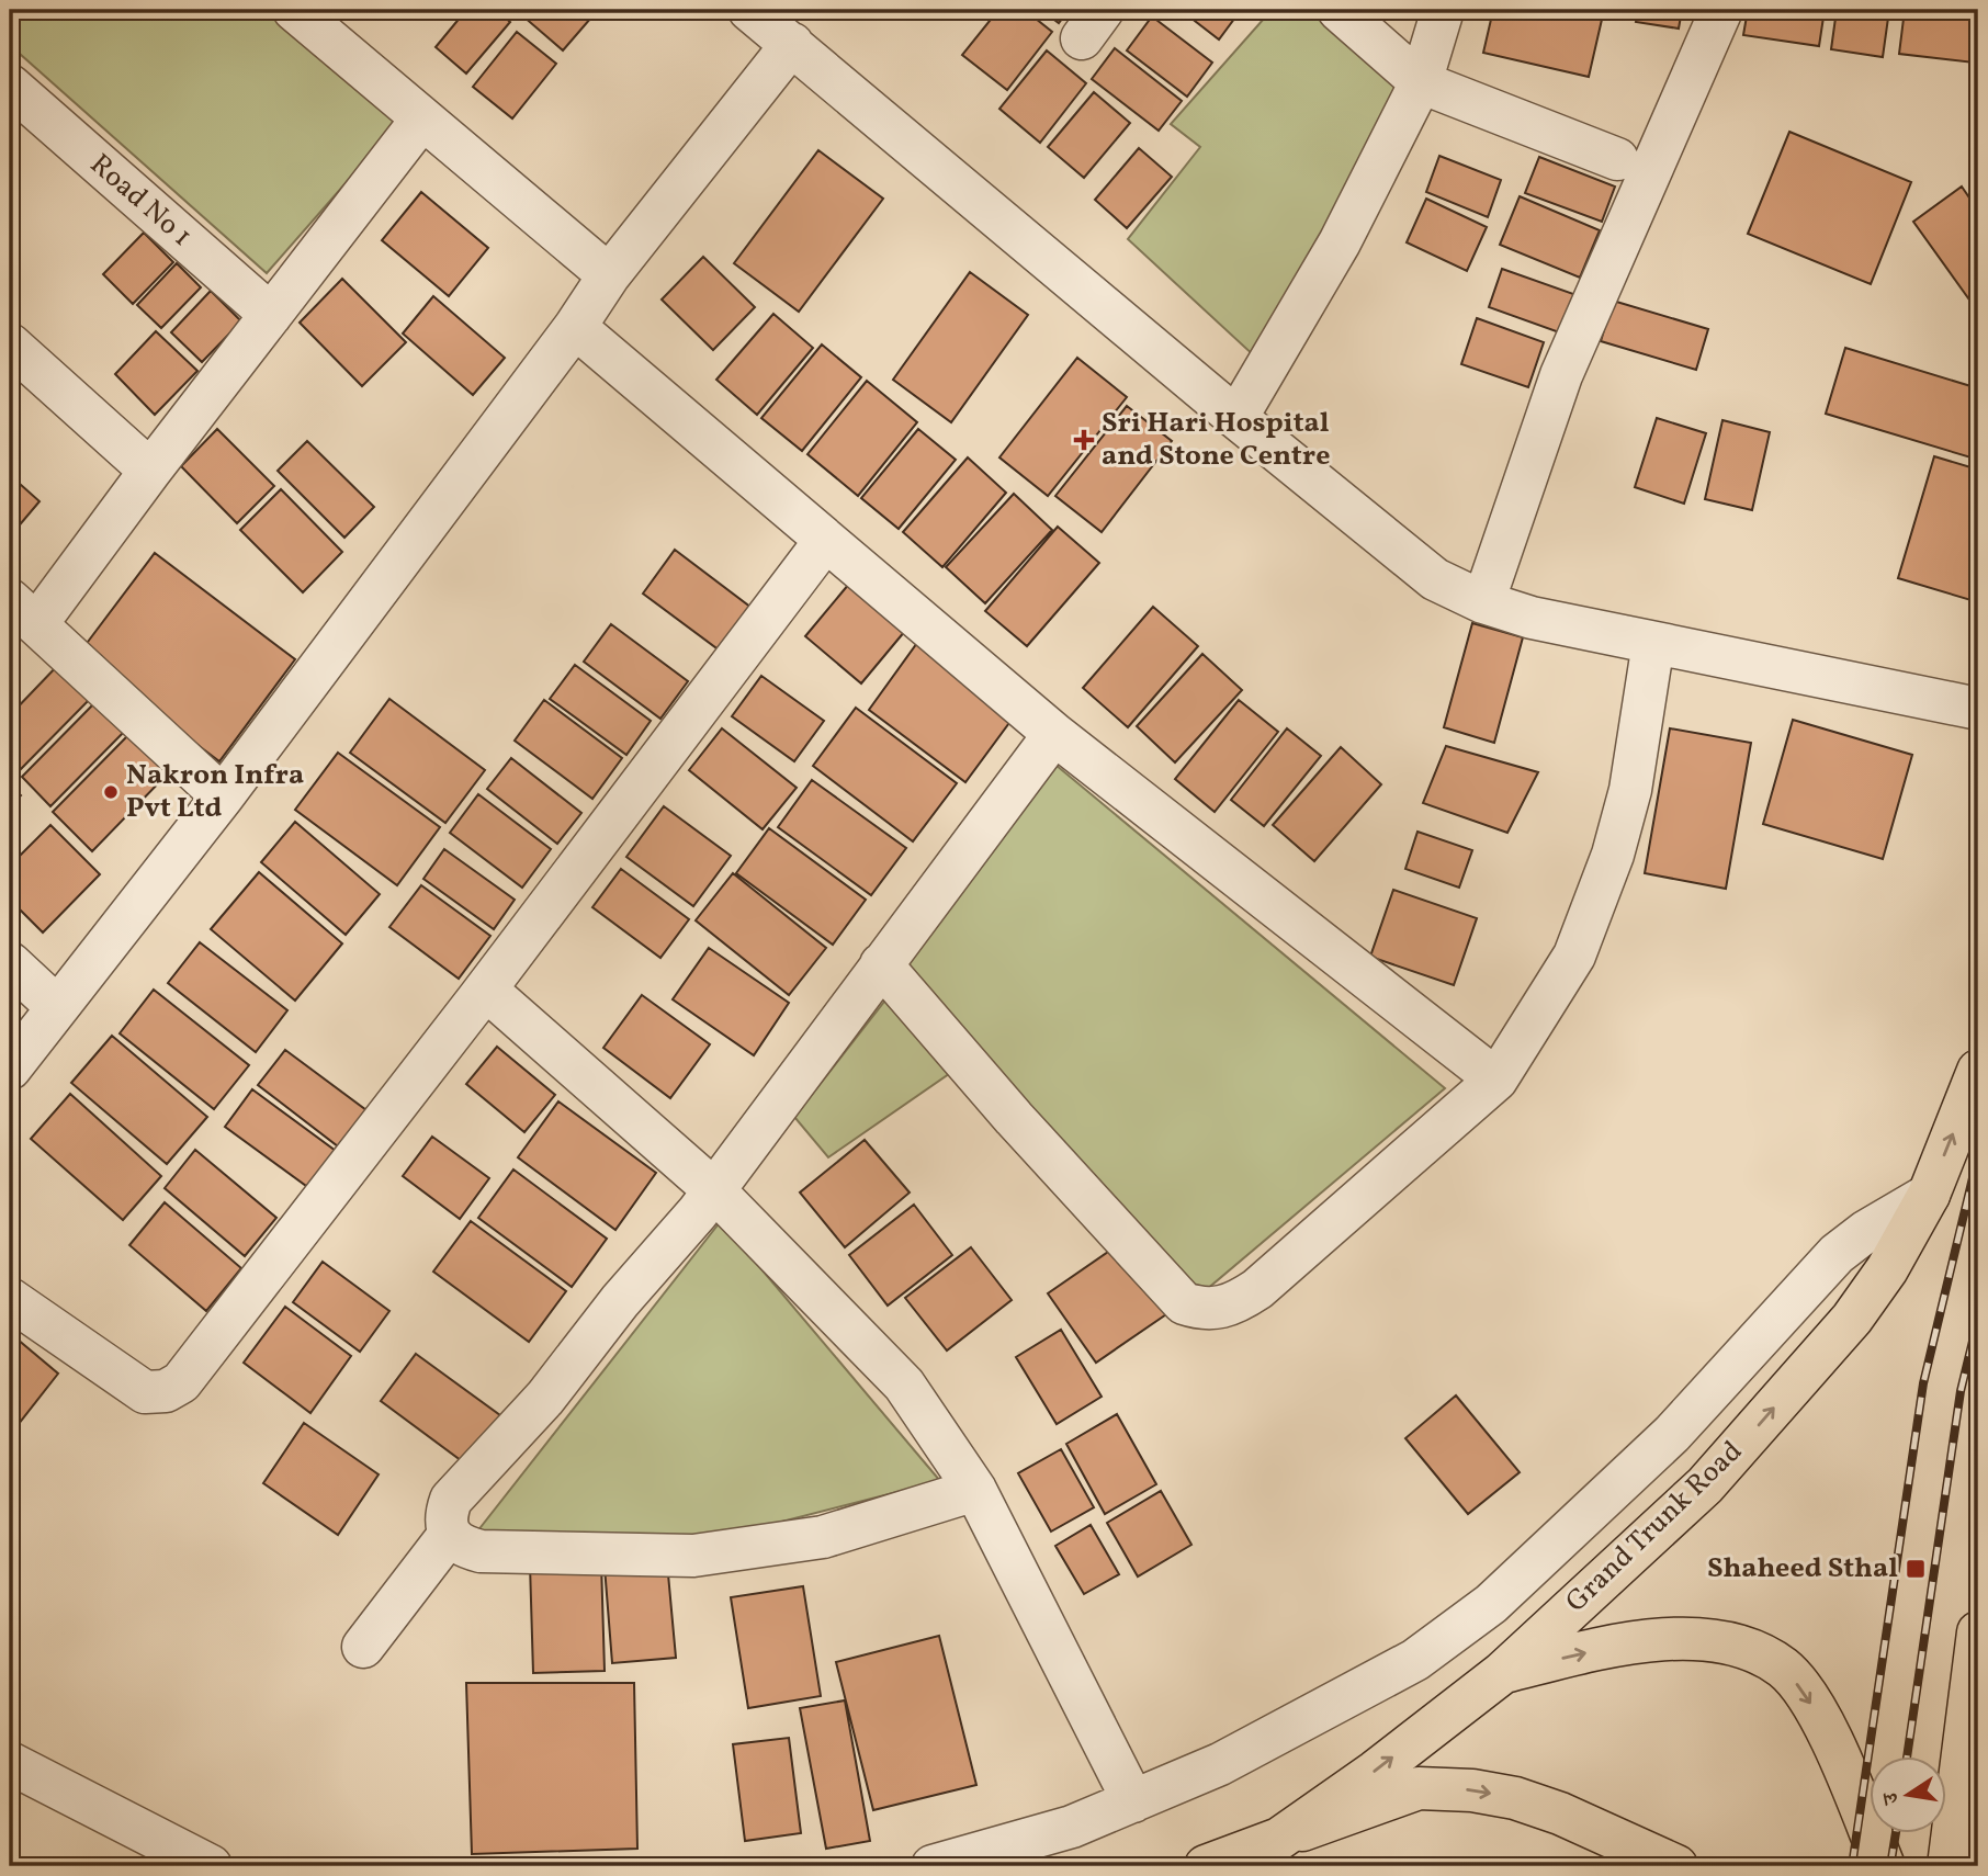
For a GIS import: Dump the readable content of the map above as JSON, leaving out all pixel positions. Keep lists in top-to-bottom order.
{
  "streets": {
    "main road": ["Grand Trunk Road"],
    "street": ["Road No 1"]
  },
  "one_way": ["Grand Trunk Road"],
  "places": {
    "health": ["Sri Hari Hospital and Stone Centre"],
    "other": ["Nakron Infra Pvt Ltd"],
    "transit": ["Shaheed Sthal"]
  },
  "north": "left"
}
